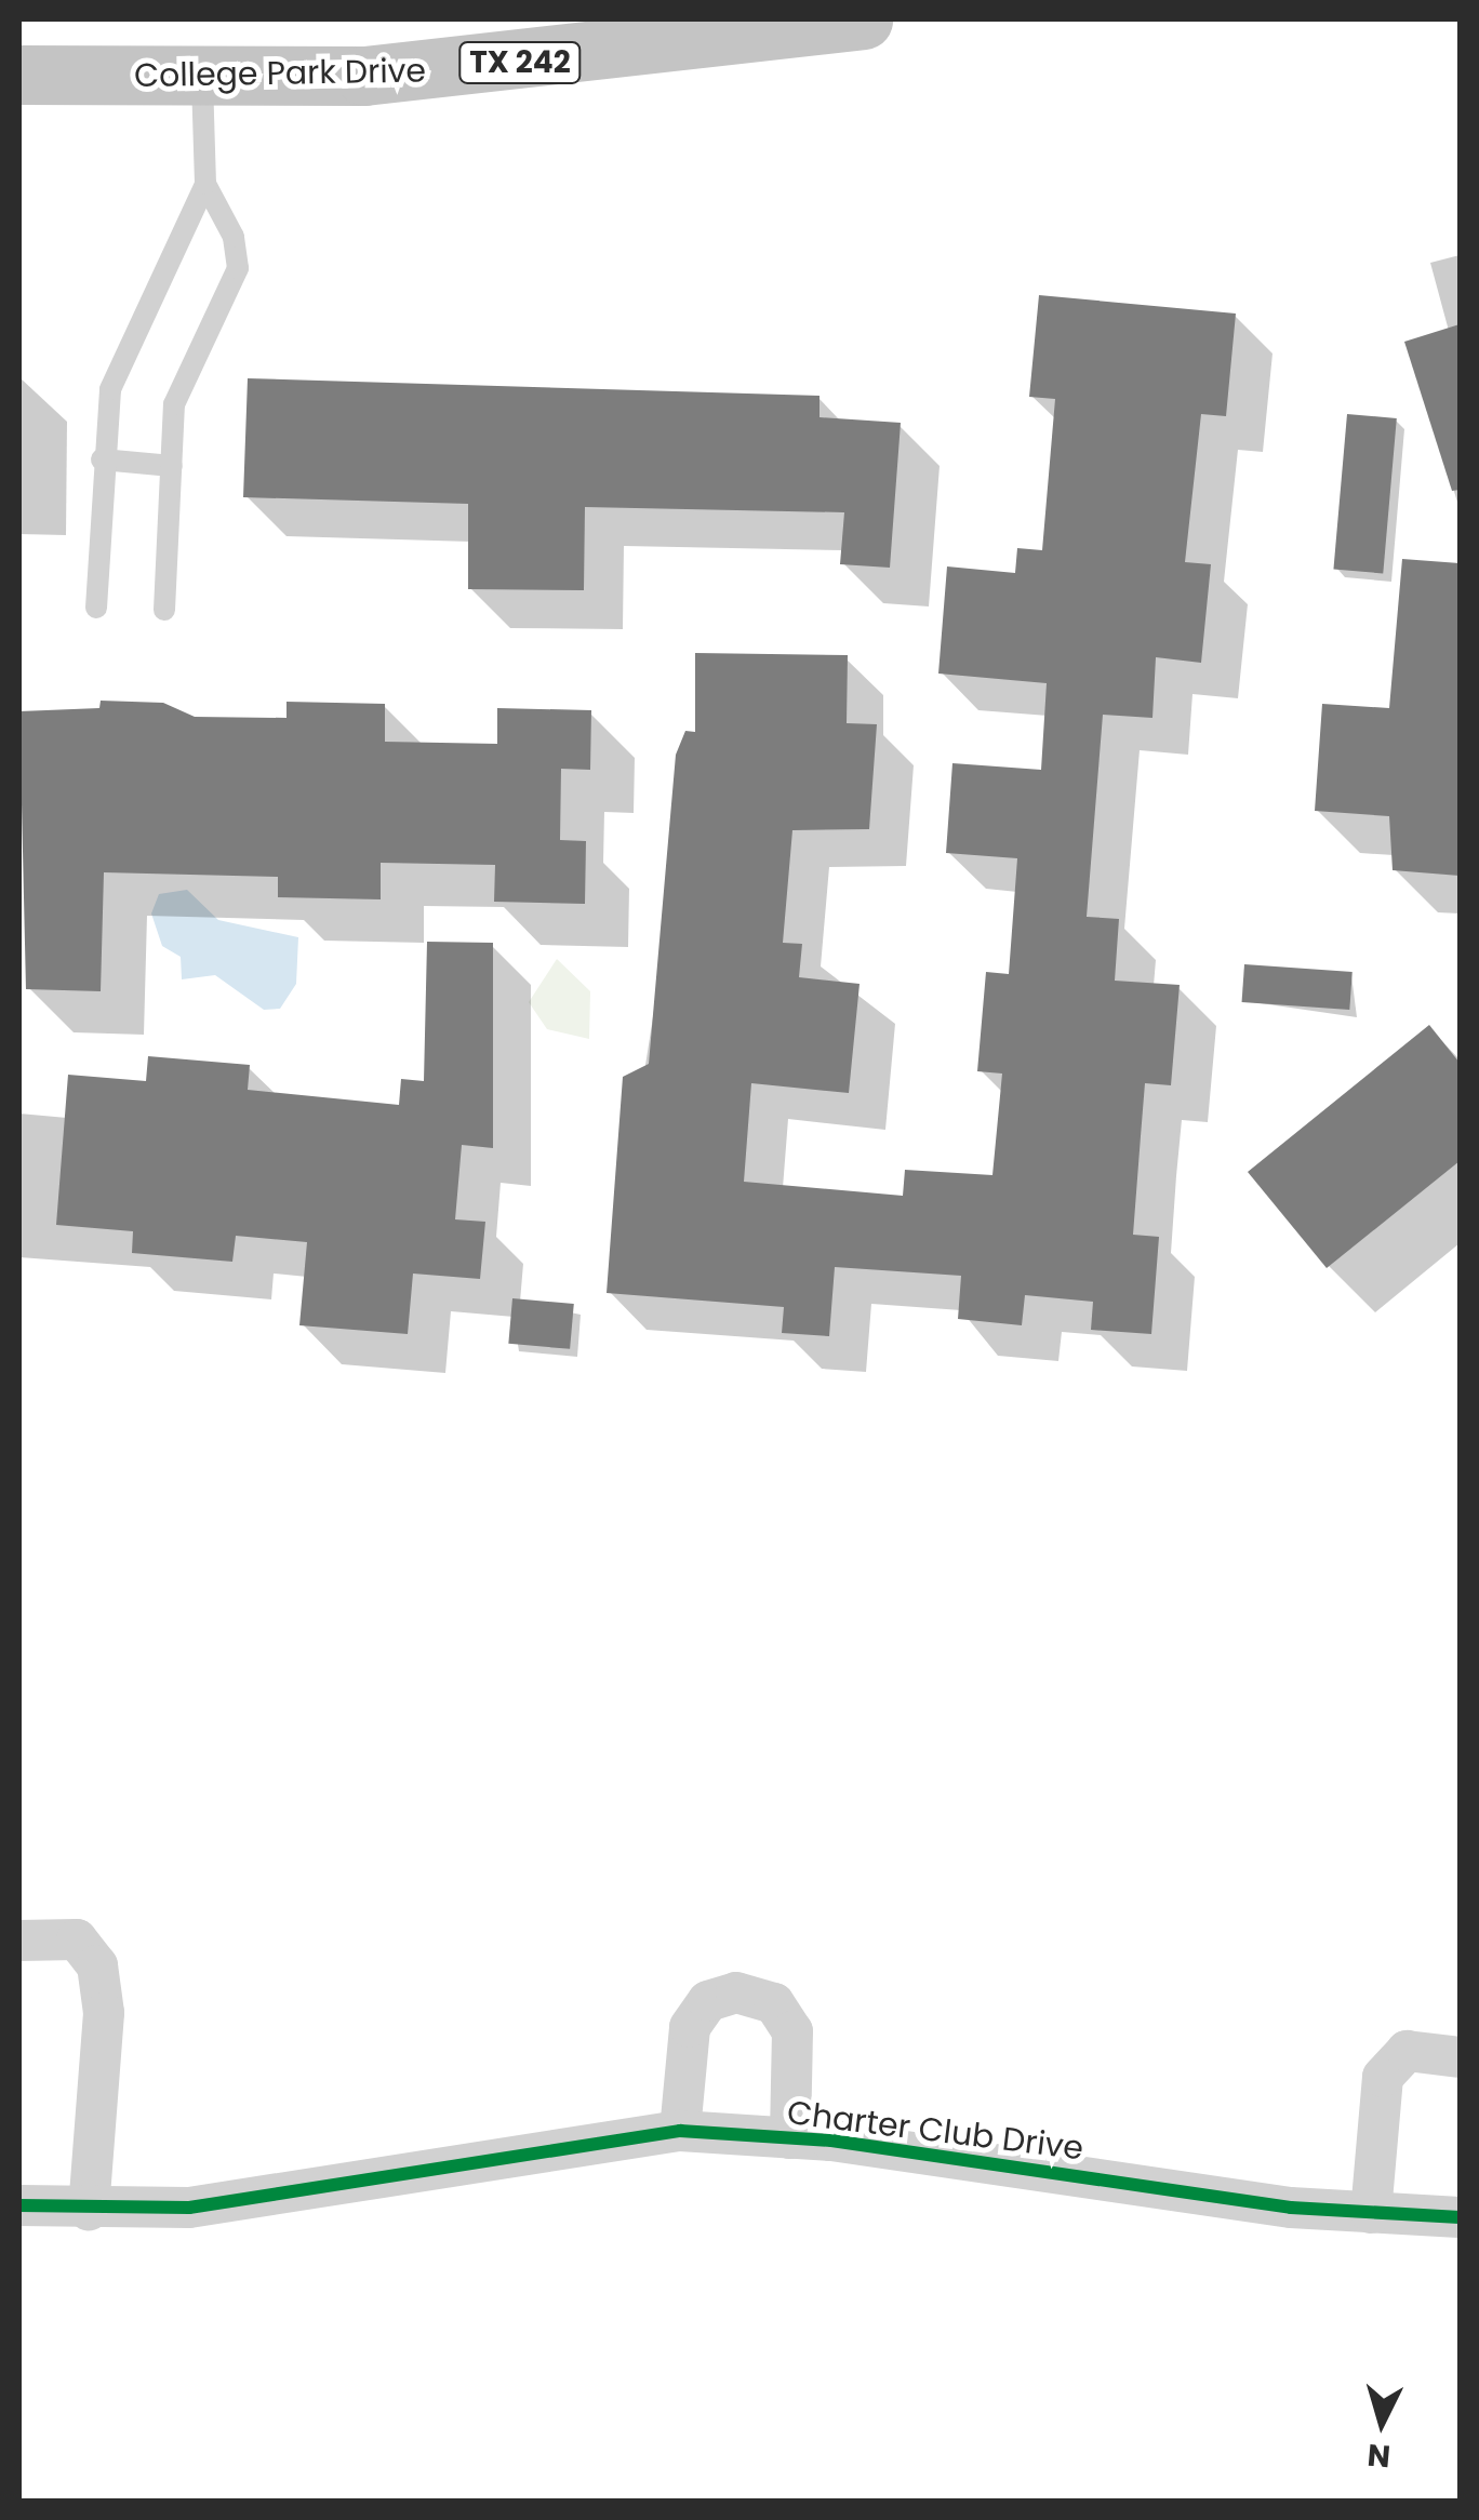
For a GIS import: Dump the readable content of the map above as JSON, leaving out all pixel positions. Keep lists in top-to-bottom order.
{
  "streets": {
    "main road": ["TX 242", "College Park Drive"],
    "street": ["Charter Club Drive"]
  },
  "north": "bottom"
}
